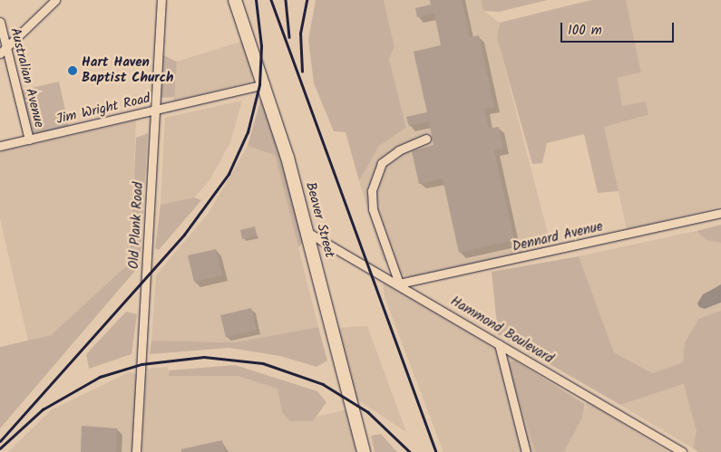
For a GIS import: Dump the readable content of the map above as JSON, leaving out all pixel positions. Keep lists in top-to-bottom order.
{
  "streets": {
    "main road": ["Beaver Street"],
    "street": [
      "Australian Avenue",
      "Jim Wright Road",
      "Old Plank Road",
      "Dennard Avenue",
      "Hammond Boulevard"
    ]
  },
  "crossings": [
    ["Australian Avenue", "Jim Wright Road"],
    ["Jim Wright Road", "Beaver Street"],
    ["Jim Wright Road", "Old Plank Road"],
    ["Beaver Street", "Hammond Boulevard"],
    ["Dennard Avenue", "Hammond Boulevard"]
  ],
  "places": ["Hart Haven Baptist Church"],
  "scale_bar": "100 m"
}
